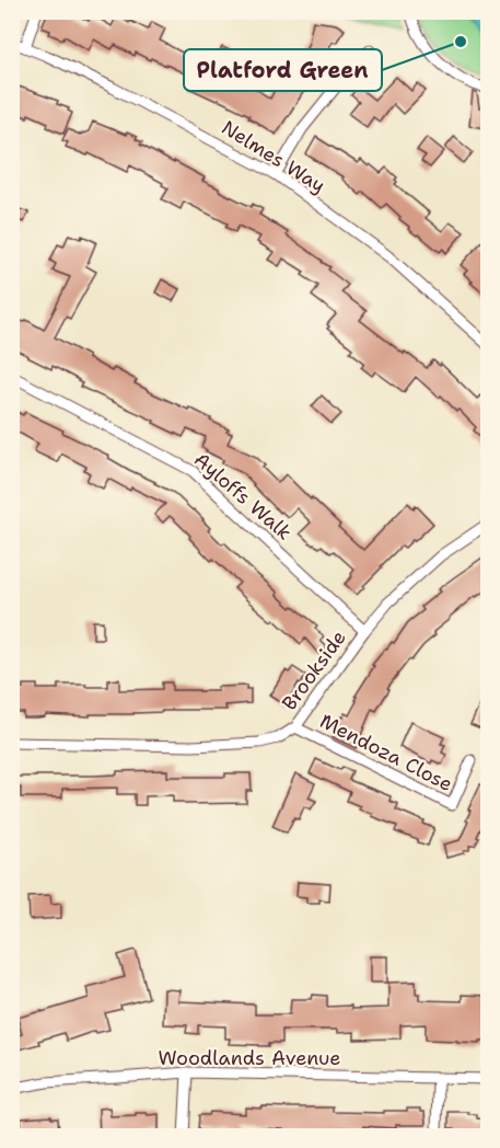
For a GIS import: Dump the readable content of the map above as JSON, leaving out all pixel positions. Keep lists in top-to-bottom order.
{
  "streets": {
    "street": [
      "Nelmes Way",
      "Ayloffs Walk",
      "Brookside",
      "Mendoza Close",
      "Woodlands Avenue"
    ]
  },
  "crossings": [
    ["Ayloffs Walk", "Brookside"],
    ["Brookside", "Mendoza Close"]
  ],
  "places": ["Platford Green"]
}
